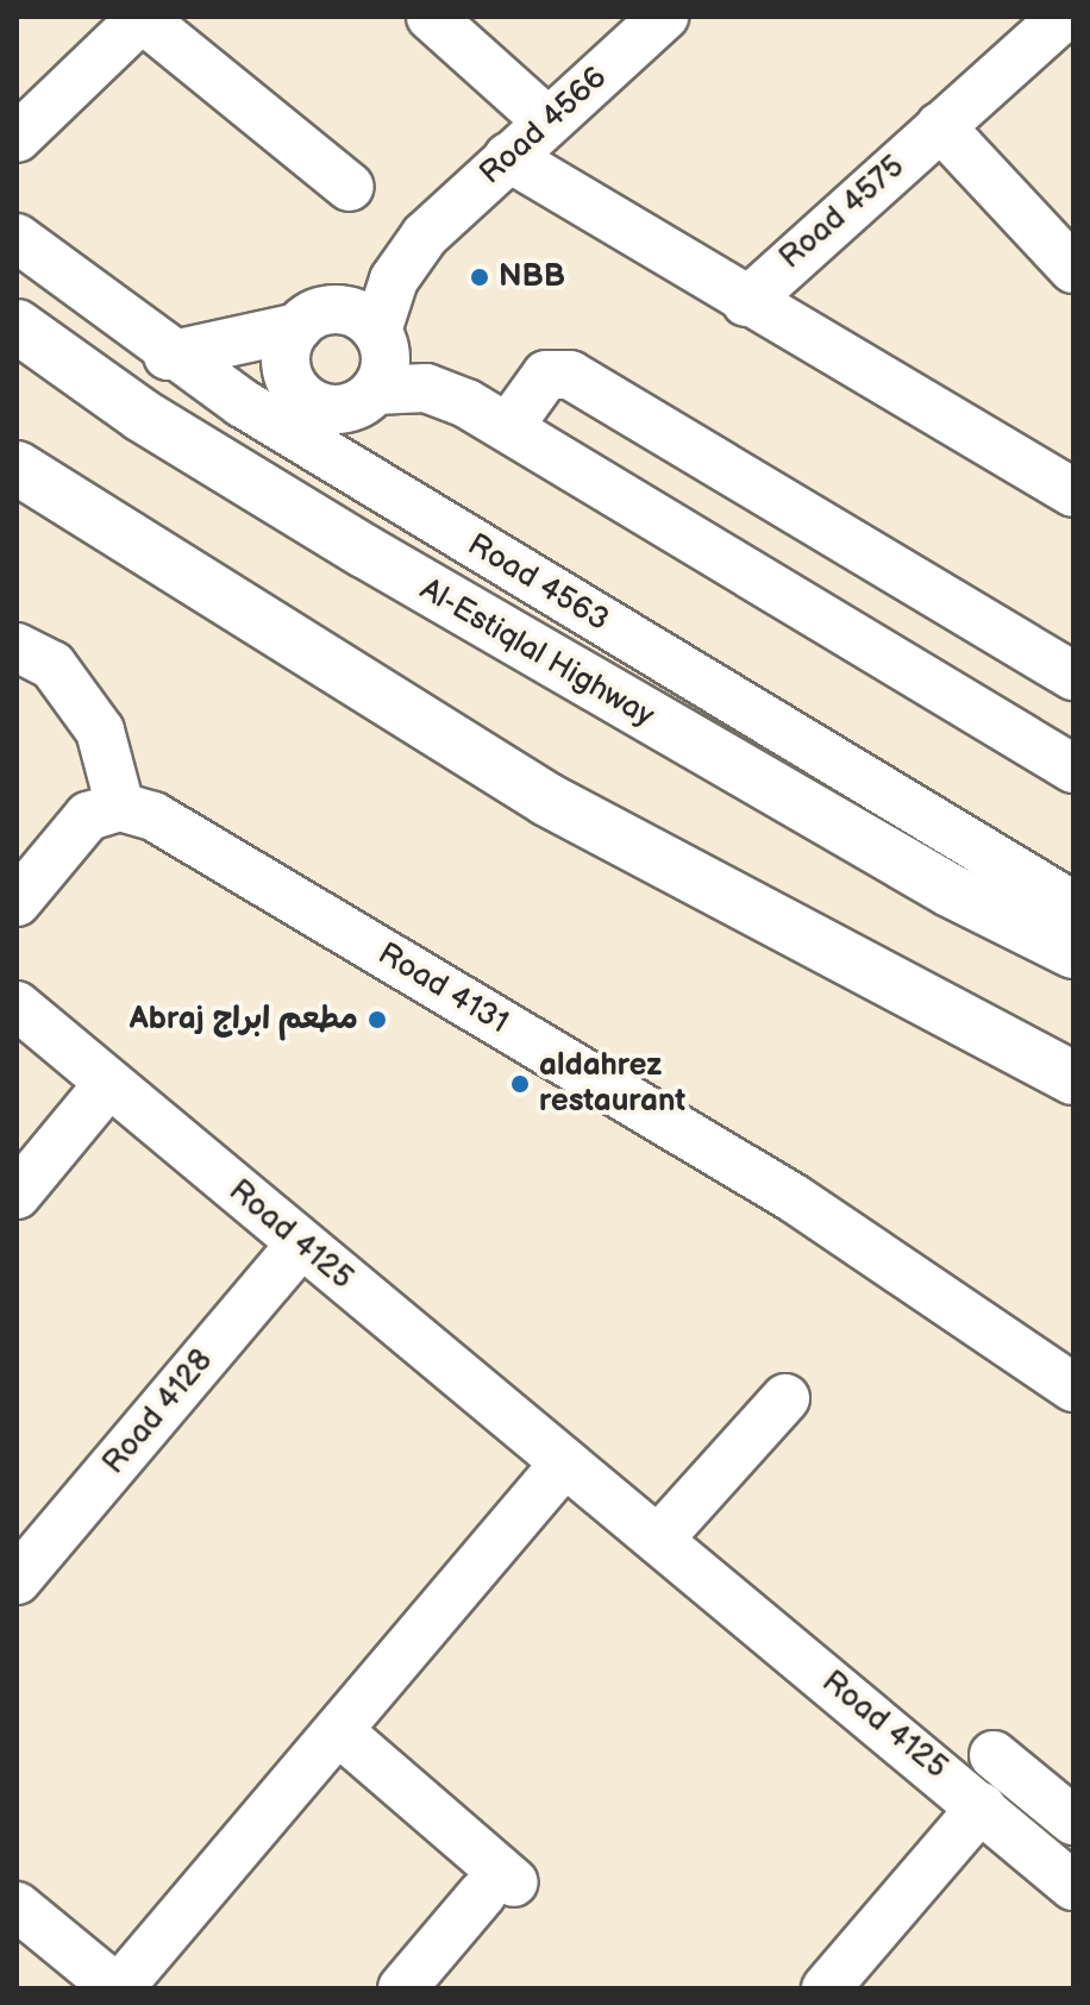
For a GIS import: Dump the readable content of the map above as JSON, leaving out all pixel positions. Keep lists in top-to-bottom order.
{
  "streets": {
    "main road": ["Al-Estiqlal Highway"],
    "street": [
      "Road 4566",
      "Road 4575",
      "Road 4563",
      "Road 4131",
      "Road 4125",
      "Road 4128"
    ]
  },
  "crossings": [
    ["Road 4125", "Road 4128"]
  ],
  "places": ["NBB", "Abraj مطعم ابراج", "aldahrez restaurant"]
}
